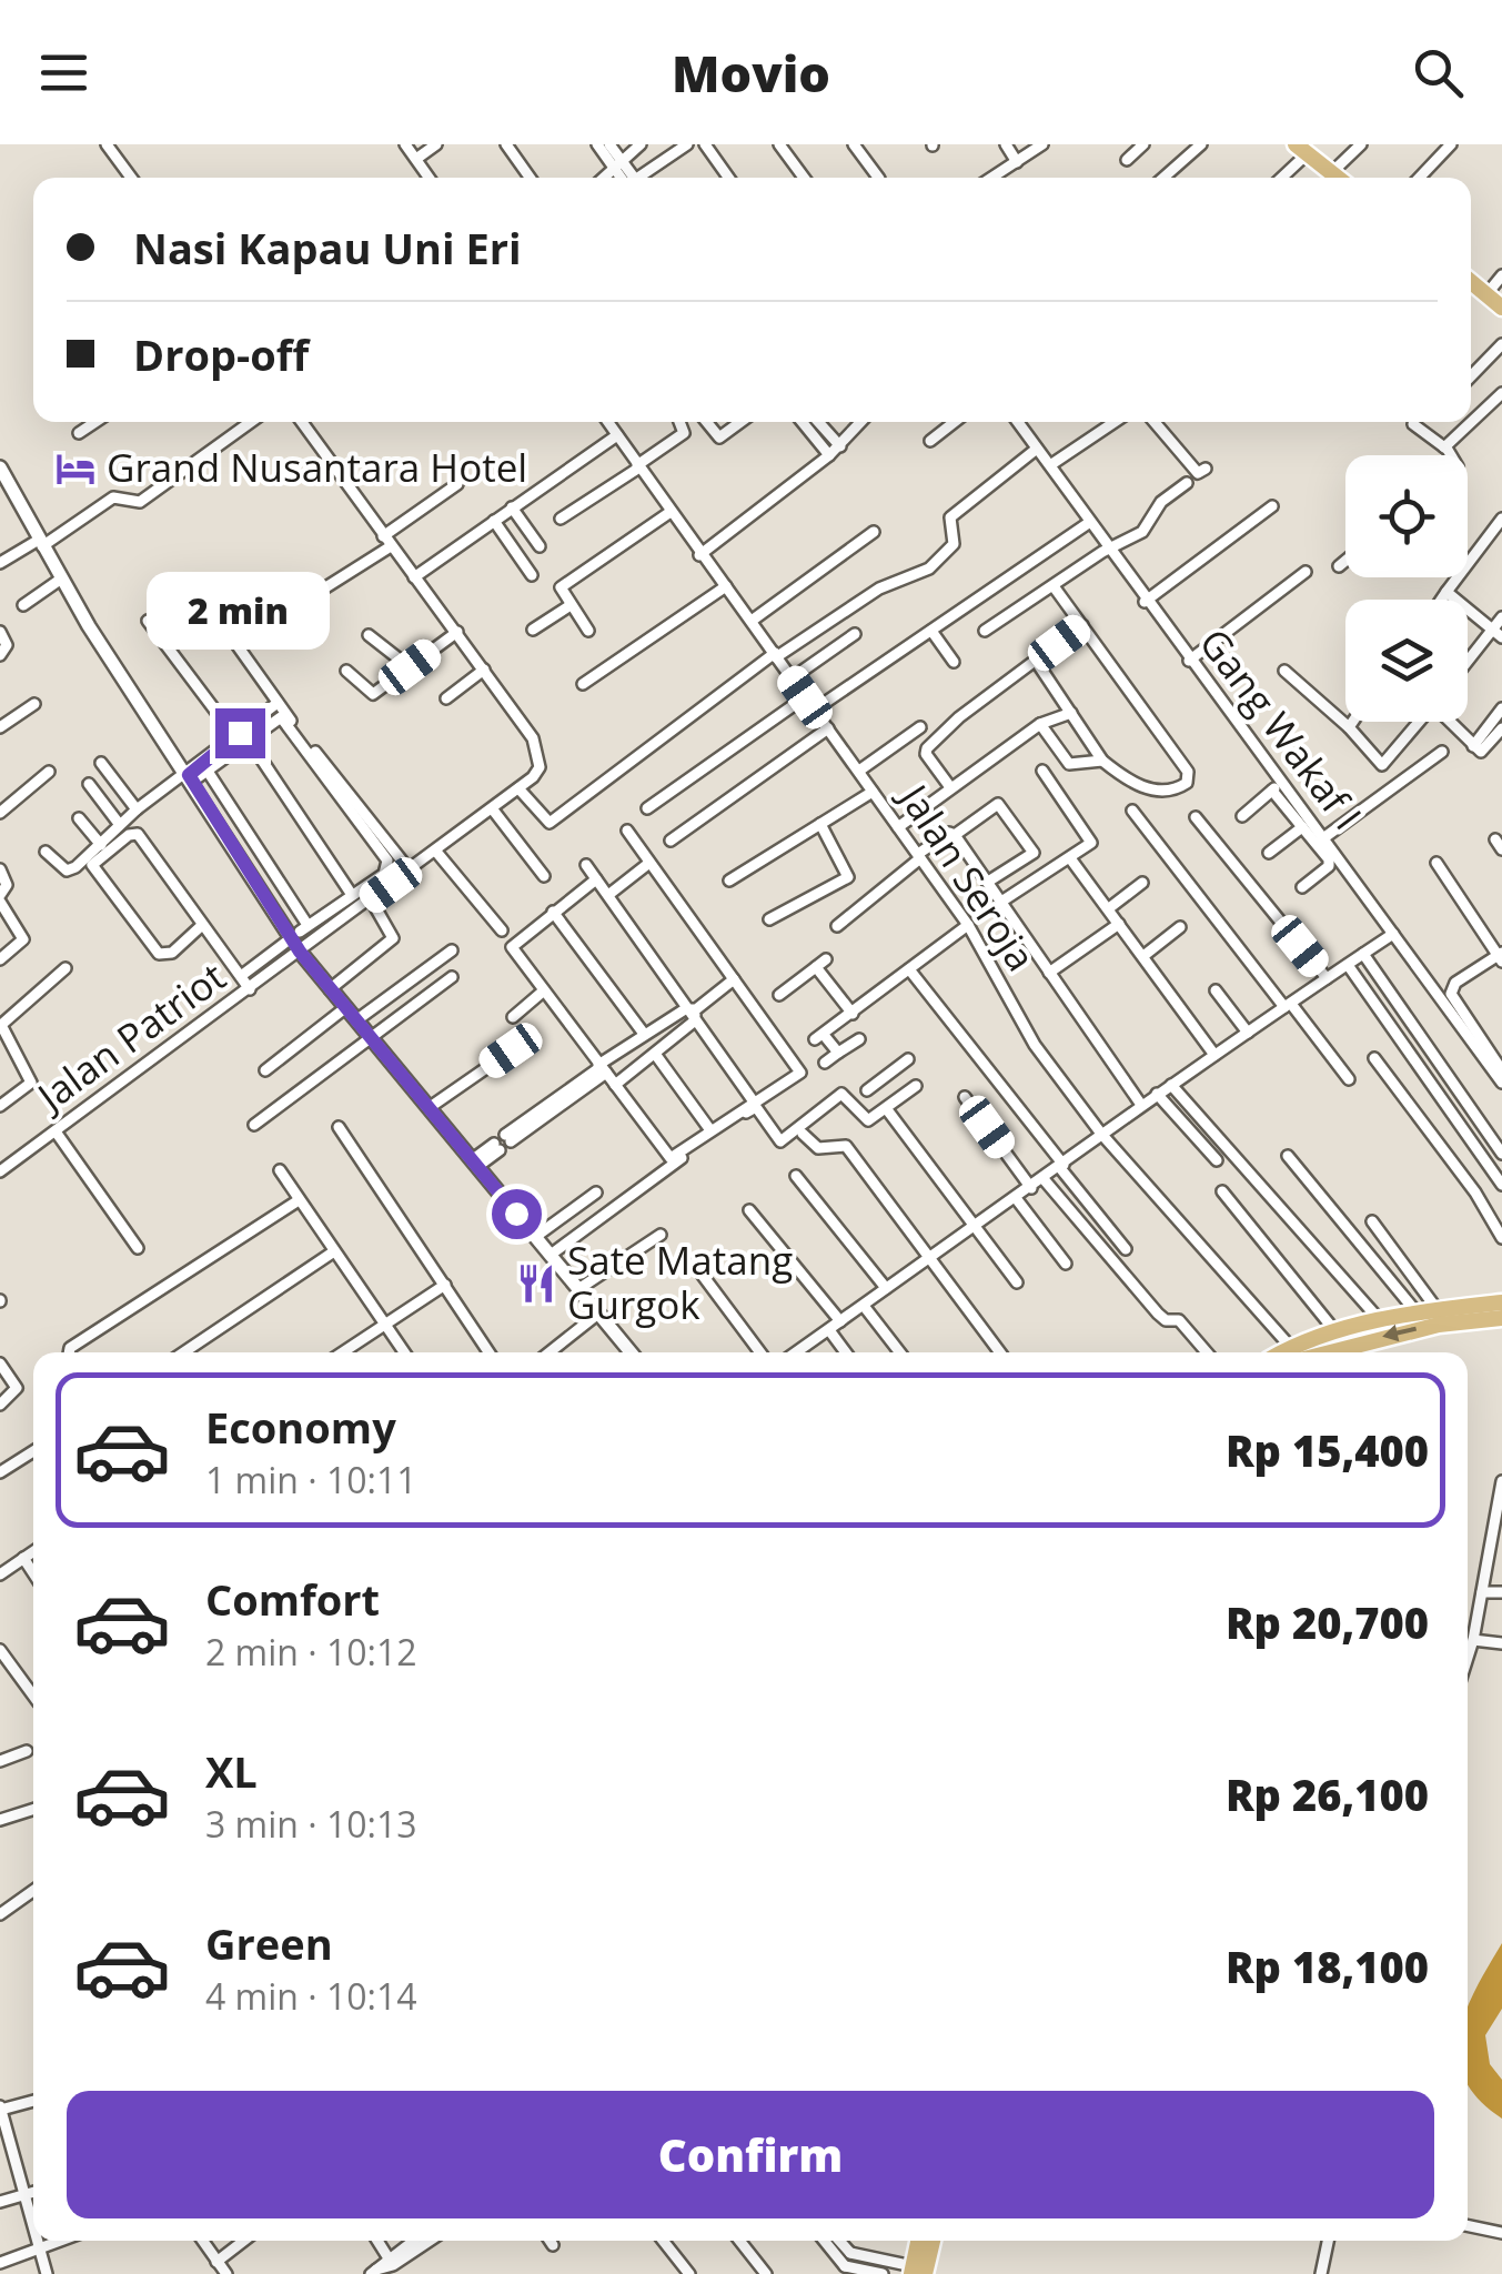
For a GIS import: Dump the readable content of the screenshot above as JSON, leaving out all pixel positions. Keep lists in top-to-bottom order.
{
  "streets": {
    "street": ["Gang Wakaf I", "Jalan Seroja", "Jalan Patriot"]
  },
  "places": {
    "hotel": ["Grand Nusantara Hotel"],
    "restaurant": ["Sate Matang Gurgok"]
  },
  "page": {
    "header": "Movio",
    "banner": ["Nasi Kapau Uni Eri", "Drop-off"],
    "bubble": "2 min",
    "list": [
      {
        "name": "Economy",
        "note": "1 min · 10:11",
        "value": "Rp 15,400"
      },
      {
        "name": "Comfort",
        "note": "2 min · 10:12",
        "value": "Rp 20,700"
      },
      {
        "name": "XL",
        "note": "3 min · 10:13",
        "value": "Rp 26,100"
      },
      {
        "name": "Green",
        "note": "4 min · 10:14",
        "value": "Rp 18,100"
      }
    ],
    "buttons": "Confirm"
  }
}
